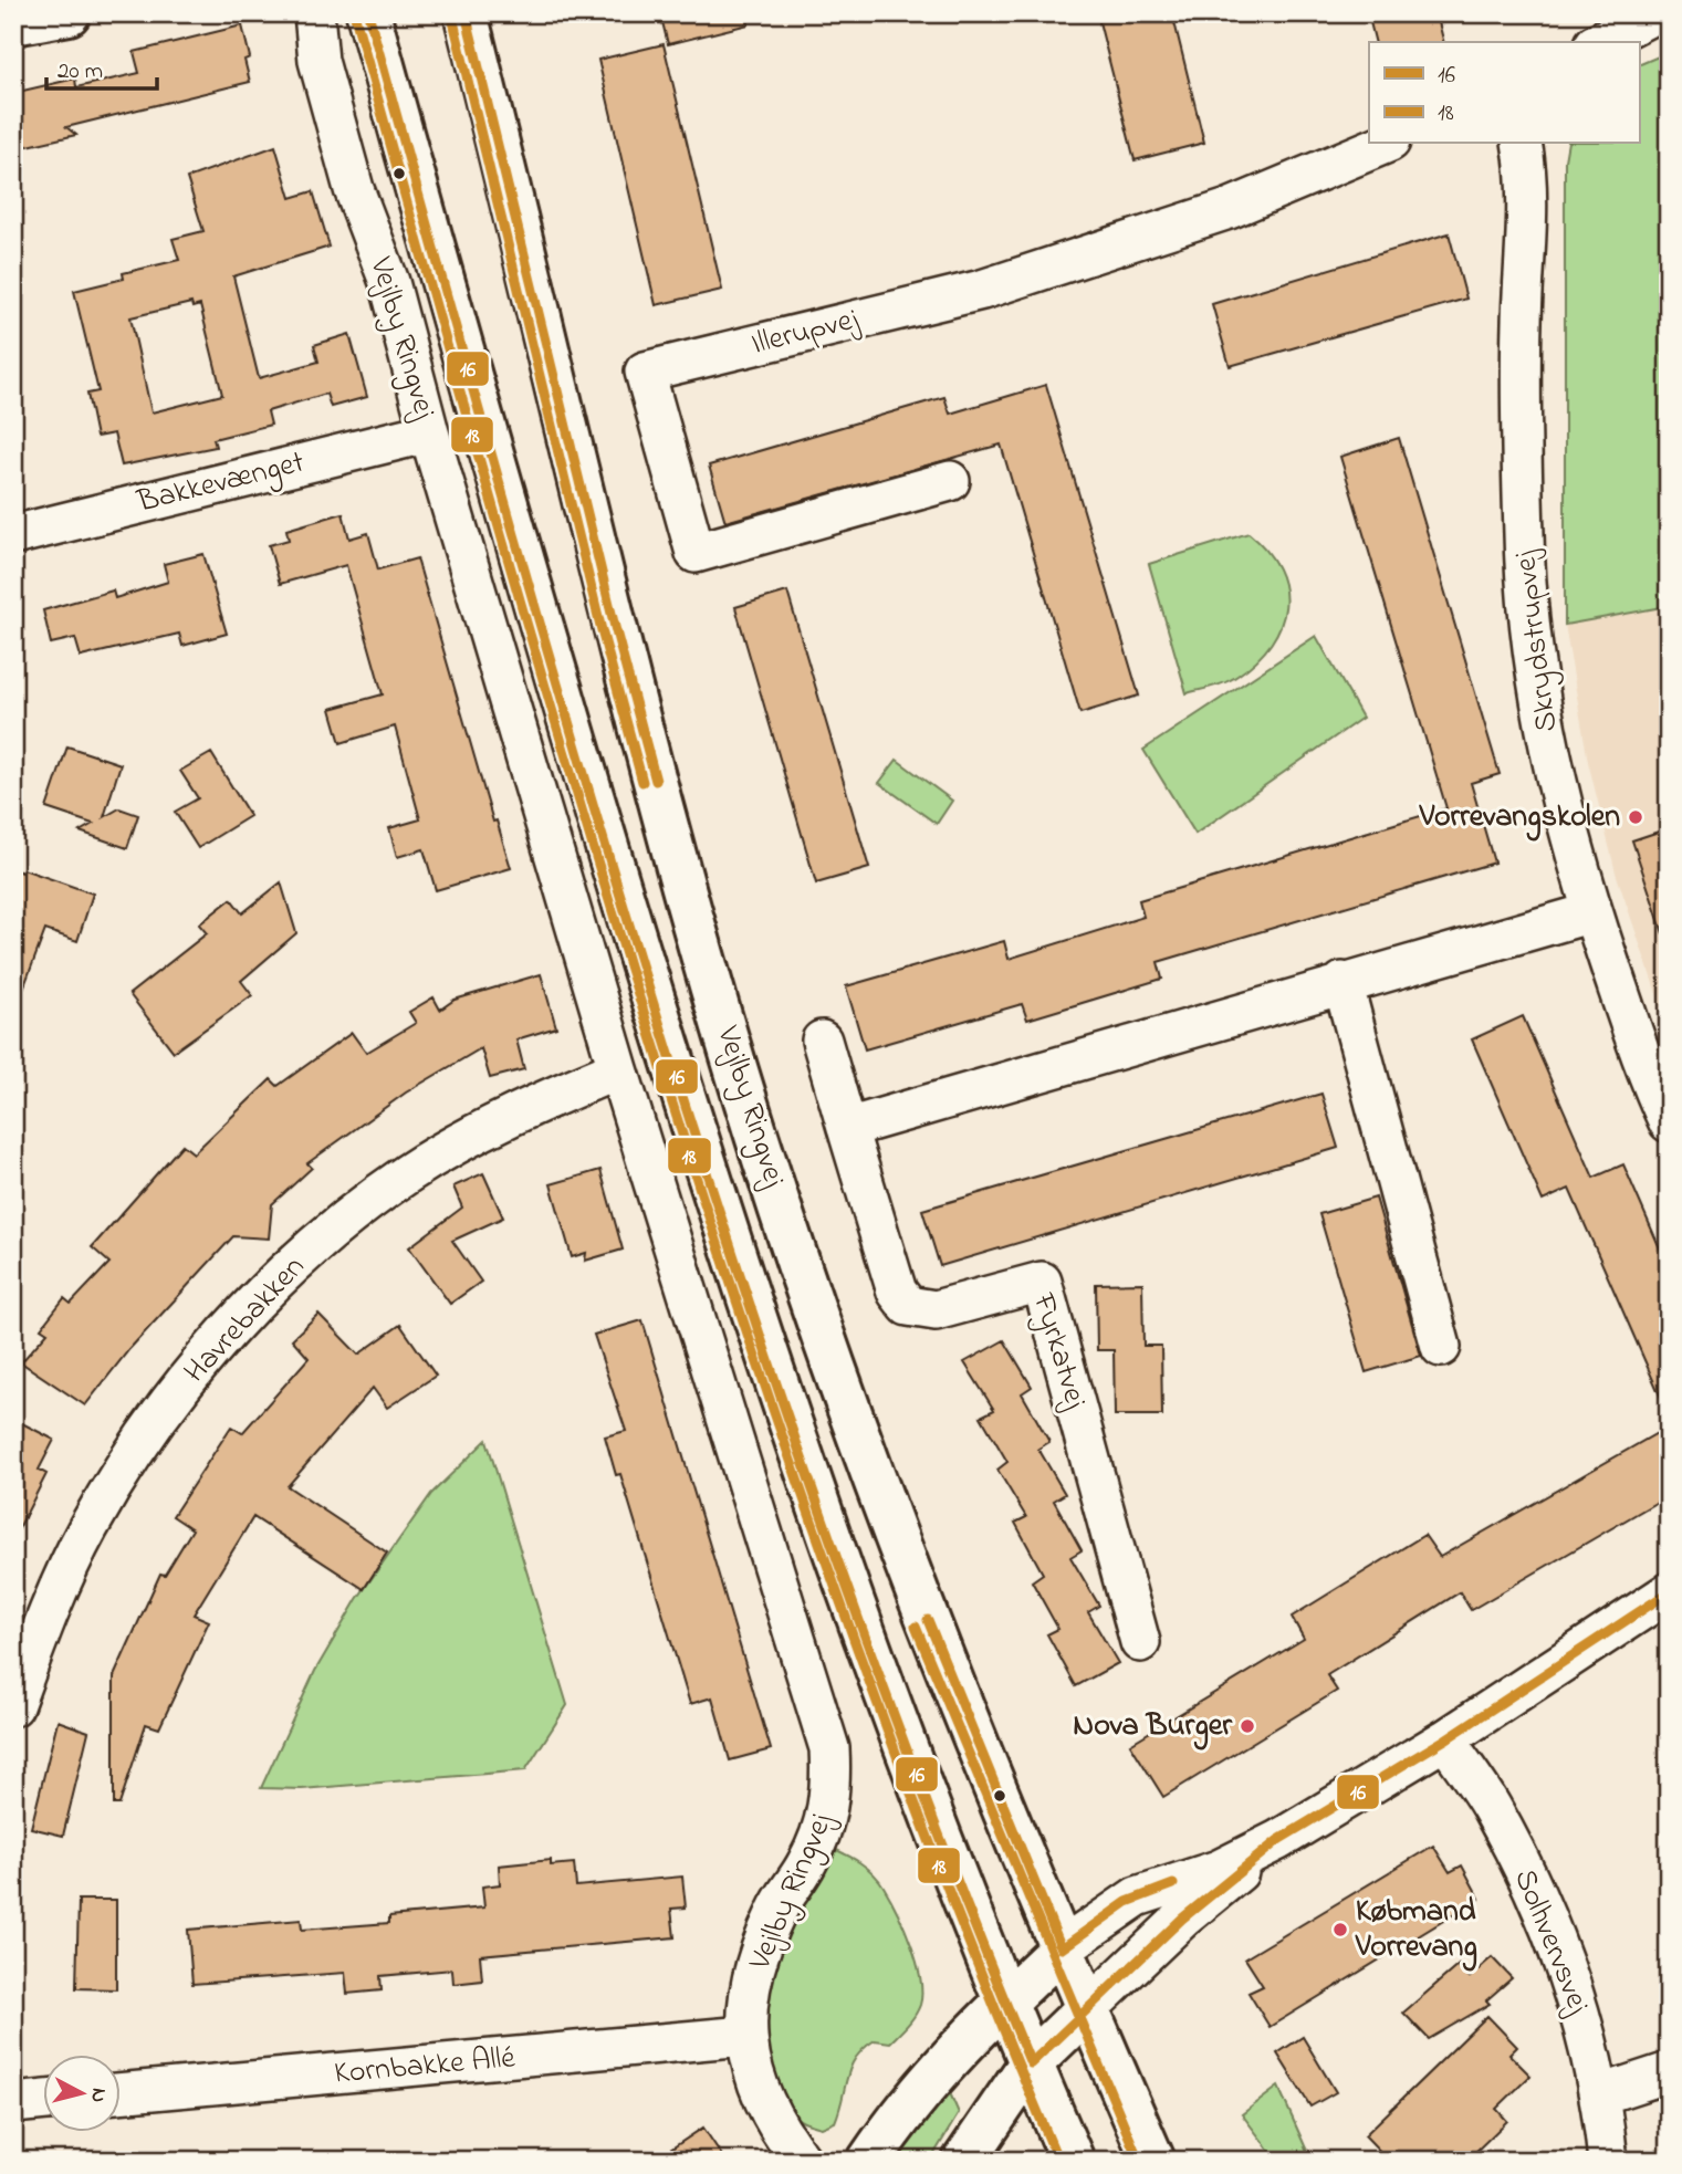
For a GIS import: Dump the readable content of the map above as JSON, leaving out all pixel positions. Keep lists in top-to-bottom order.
{
  "streets": {
    "main road": ["Vejlby Ringvej"],
    "street": [
      "Illerupvej",
      "Bakkevænget",
      "Skrydstrupvej",
      "Havrebakken",
      "Fyrkatvej",
      "Solhvervsvej",
      "Kornbakke Allé"
    ]
  },
  "crossings": [
    ["Vejlby Ringvej", "Bakkevænget"],
    ["Vejlby Ringvej", "Havrebakken"],
    ["Vejlby Ringvej", "Kornbakke Allé"]
  ],
  "places": ["Vorrevangskolen", "Nova Burger", "Købmand Vorrevang"],
  "lines": ["transit line 16", "transit line 18"],
  "legend": ["16", "18"],
  "scale_bar": "20 m",
  "north": "right"
}
